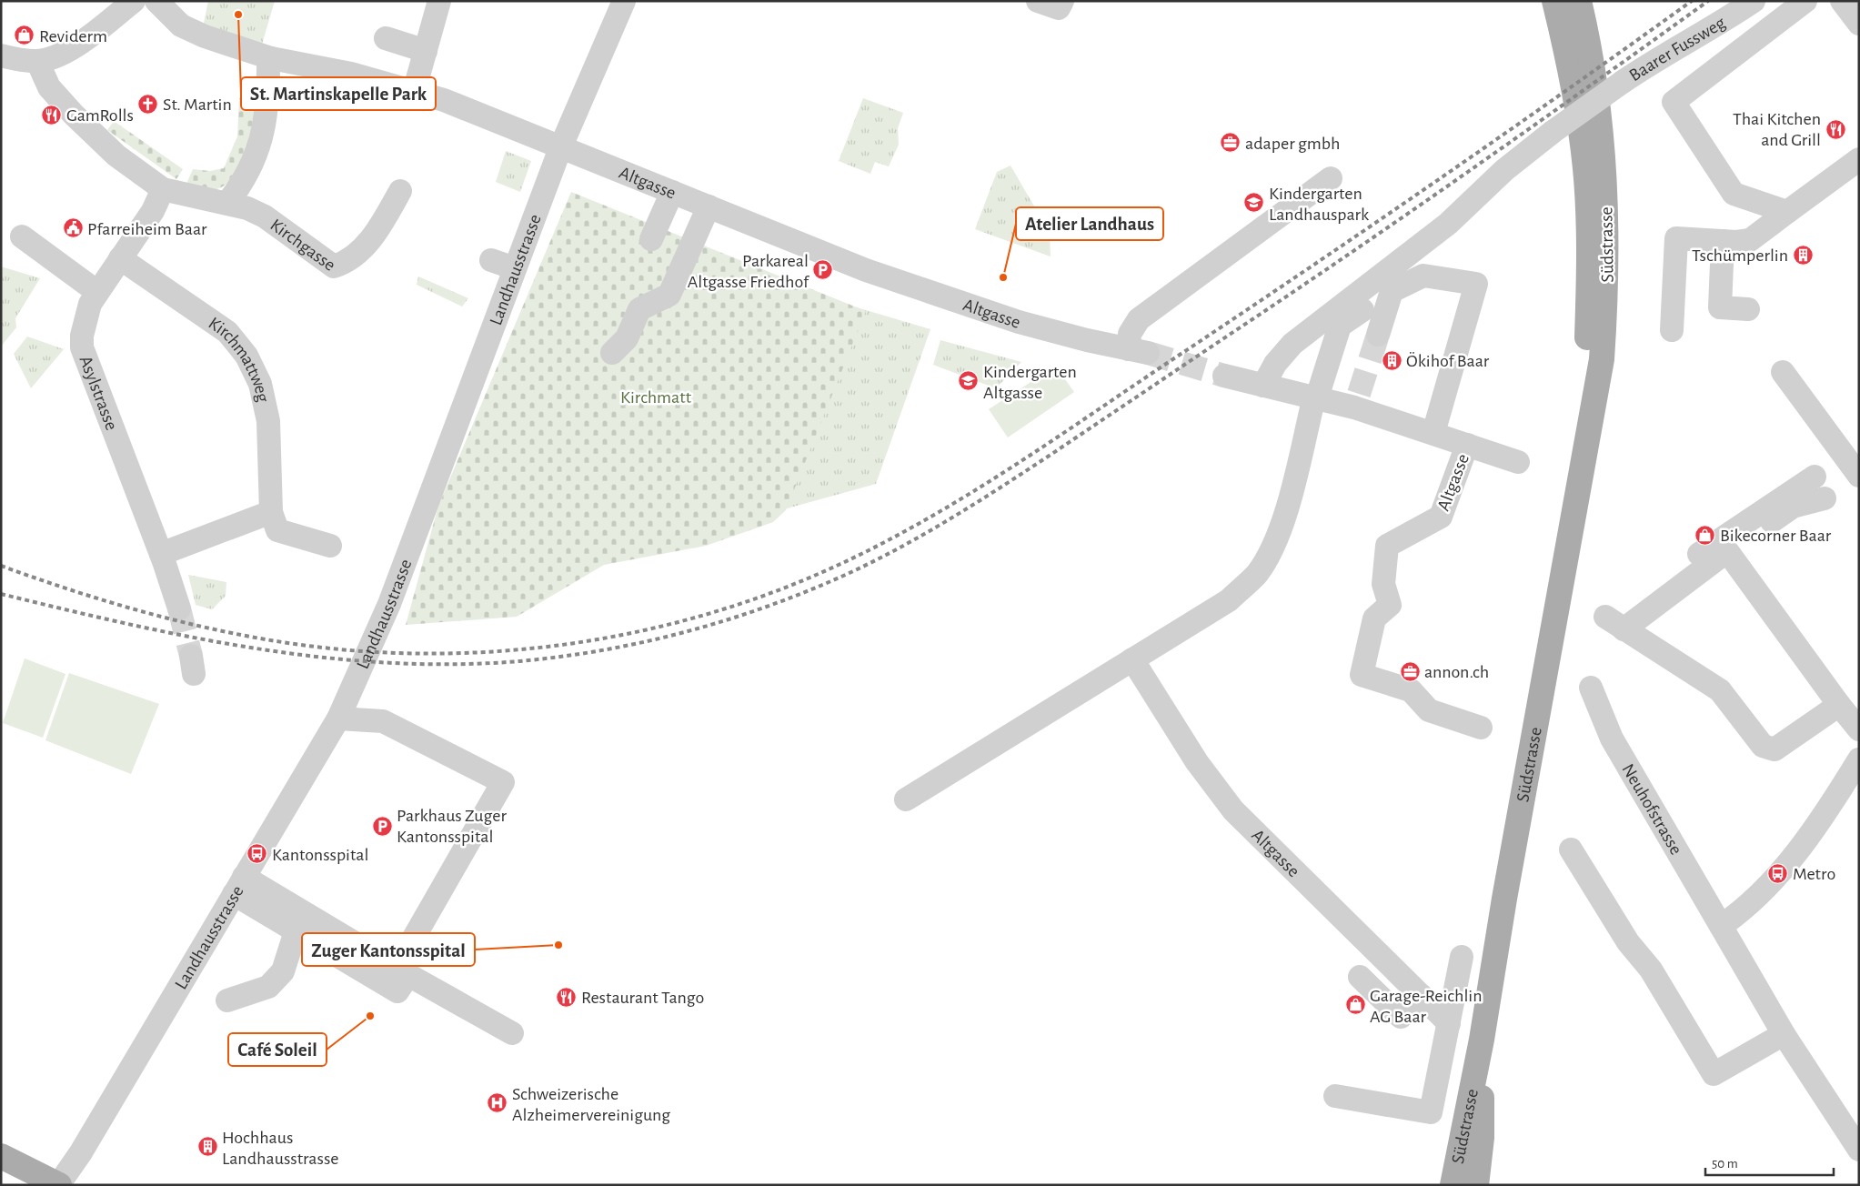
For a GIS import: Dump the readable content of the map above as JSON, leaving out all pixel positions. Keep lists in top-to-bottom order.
{
  "streets": {
    "main road": ["Südstrasse"],
    "street": [
      "Baarer Fussweg",
      "Altgasse",
      "Kirchgasse",
      "Landhausstrasse",
      "Kirchmattweg",
      "Asylstrasse",
      "Neuhofstrasse"
    ]
  },
  "crossings": [
    ["Baarer Fussweg", "Altgasse"],
    ["Altgasse", "Landhausstrasse"],
    ["Kirchgasse", "Asylstrasse"],
    ["Kirchmattweg", "Asylstrasse"]
  ],
  "parks": ["Kirchmatt"],
  "places": {
    "other": [
      "St. Martinskapelle Park",
      "Atelier Landhaus",
      "Zuger Kantonsspital",
      "Café Soleil"
    ],
    "shop": ["Reviderm", "Bikecorner Baar", "Garage-Reichlin AG Baar"],
    "church": ["St. Martin"],
    "restaurant": ["GamRolls", "Thai Kitchen and Grill", "Restaurant Tango"],
    "office": ["adaper gmbh", "annon.ch"],
    "school or university": ["Kindergarten Landhauspark", "Kindergarten Altgasse"],
    "public building": ["Pfarreiheim Baar"],
    "building": ["Tschümperlin", "Ökihof Baar", "Hochhaus Landhausstrasse"],
    "parking": ["Parkareal Altgasse Friedhof", "Parkhaus Zuger Kantonsspital"],
    "bus stop": ["Kantonsspital", "Metro"],
    "hospital": ["Schweizerische Alzheimervereinigung"]
  },
  "scale_bar": "50 m"
}
